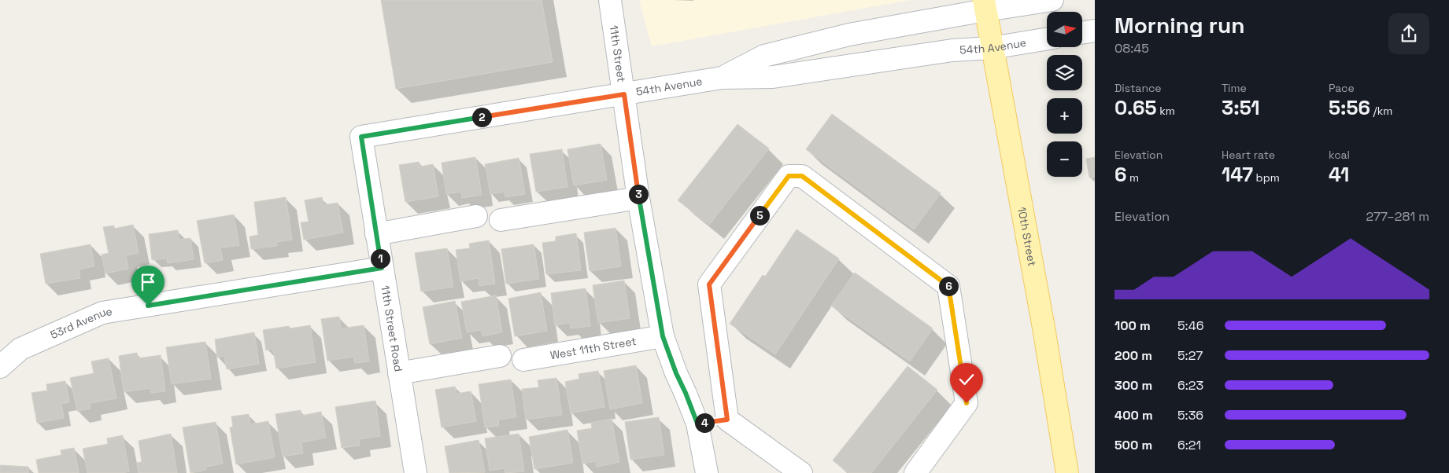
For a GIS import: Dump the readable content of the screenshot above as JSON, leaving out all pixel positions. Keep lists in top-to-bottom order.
{
  "streets": {
    "main road": ["10th Street"],
    "street": [
      "54th Avenue",
      "11th Street",
      "53rd Avenue",
      "11th Street Road",
      "West 11th Street"
    ]
  },
  "crossings": [
    ["54th Avenue", "11th Street"],
    ["54th Avenue", "10th Street"],
    ["54th Avenue", "11th Street Road"],
    ["11th Street", "West 11th Street"],
    ["53rd Avenue", "11th Street Road"]
  ],
  "north": "right",
  "page": {
    "heading": ["Morning run", "08:45"],
    "map_buttons": ["+", "−"],
    "stats": [
      ["Distance", "0.65 km"],
      ["Time", "3:51"],
      ["Pace", "5:56 /km"],
      ["Elevation", "6 m"],
      ["Heart rate", "147 bpm"],
      ["kcal", "41"]
    ],
    "pins": [
      "2",
      "3",
      "5",
      "1",
      "6",
      "4"
    ],
    "chart": ["Elevation", "277–281 m"],
    "list": [
      {
        "name": "100 m",
        "note": "5:46"
      },
      {
        "name": "200 m",
        "note": "5:27"
      },
      {
        "name": "300 m",
        "note": "6:23"
      },
      {
        "name": "400 m",
        "note": "5:36"
      },
      {
        "name": "500 m",
        "note": "6:21"
      }
    ]
  }
}
